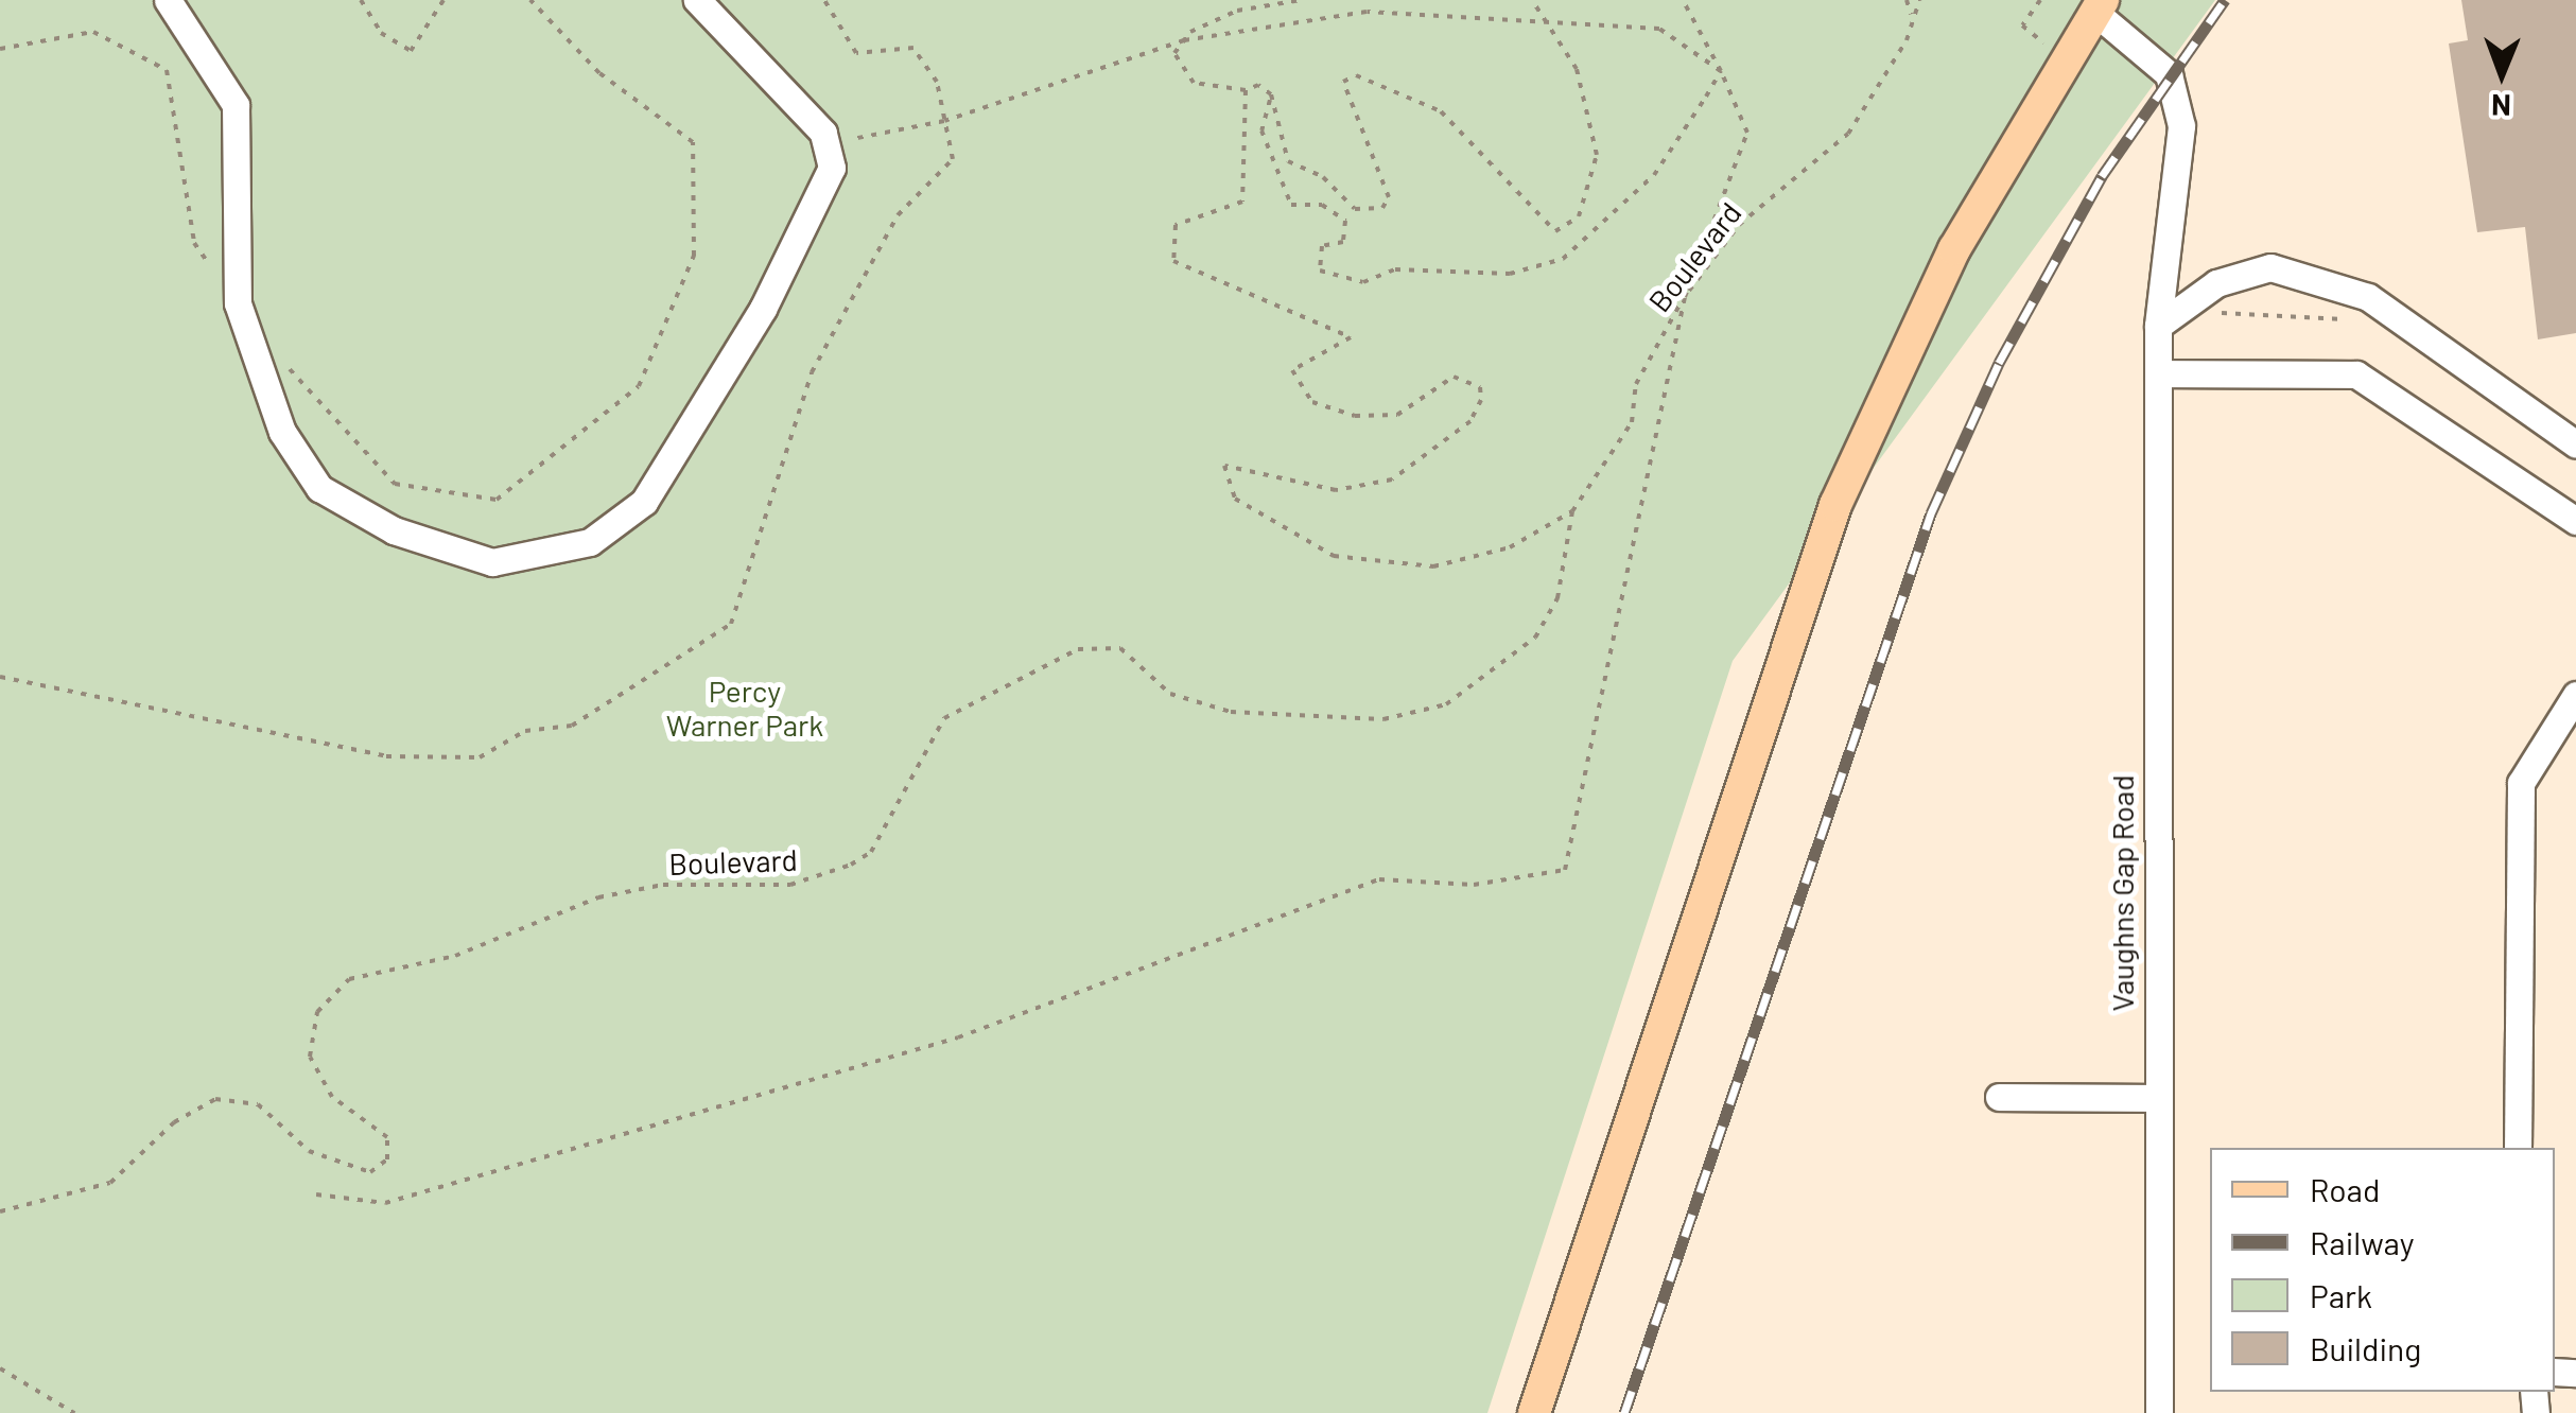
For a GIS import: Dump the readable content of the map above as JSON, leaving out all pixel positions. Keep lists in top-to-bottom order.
{
  "streets": {
    "street": ["Vaughns Gap Road"],
    "path": ["Boulevard"]
  },
  "parks": ["Percy Warner Park"],
  "legend": [
    "Road",
    "Railway",
    "Park",
    "Building"
  ],
  "north": "bottom"
}
